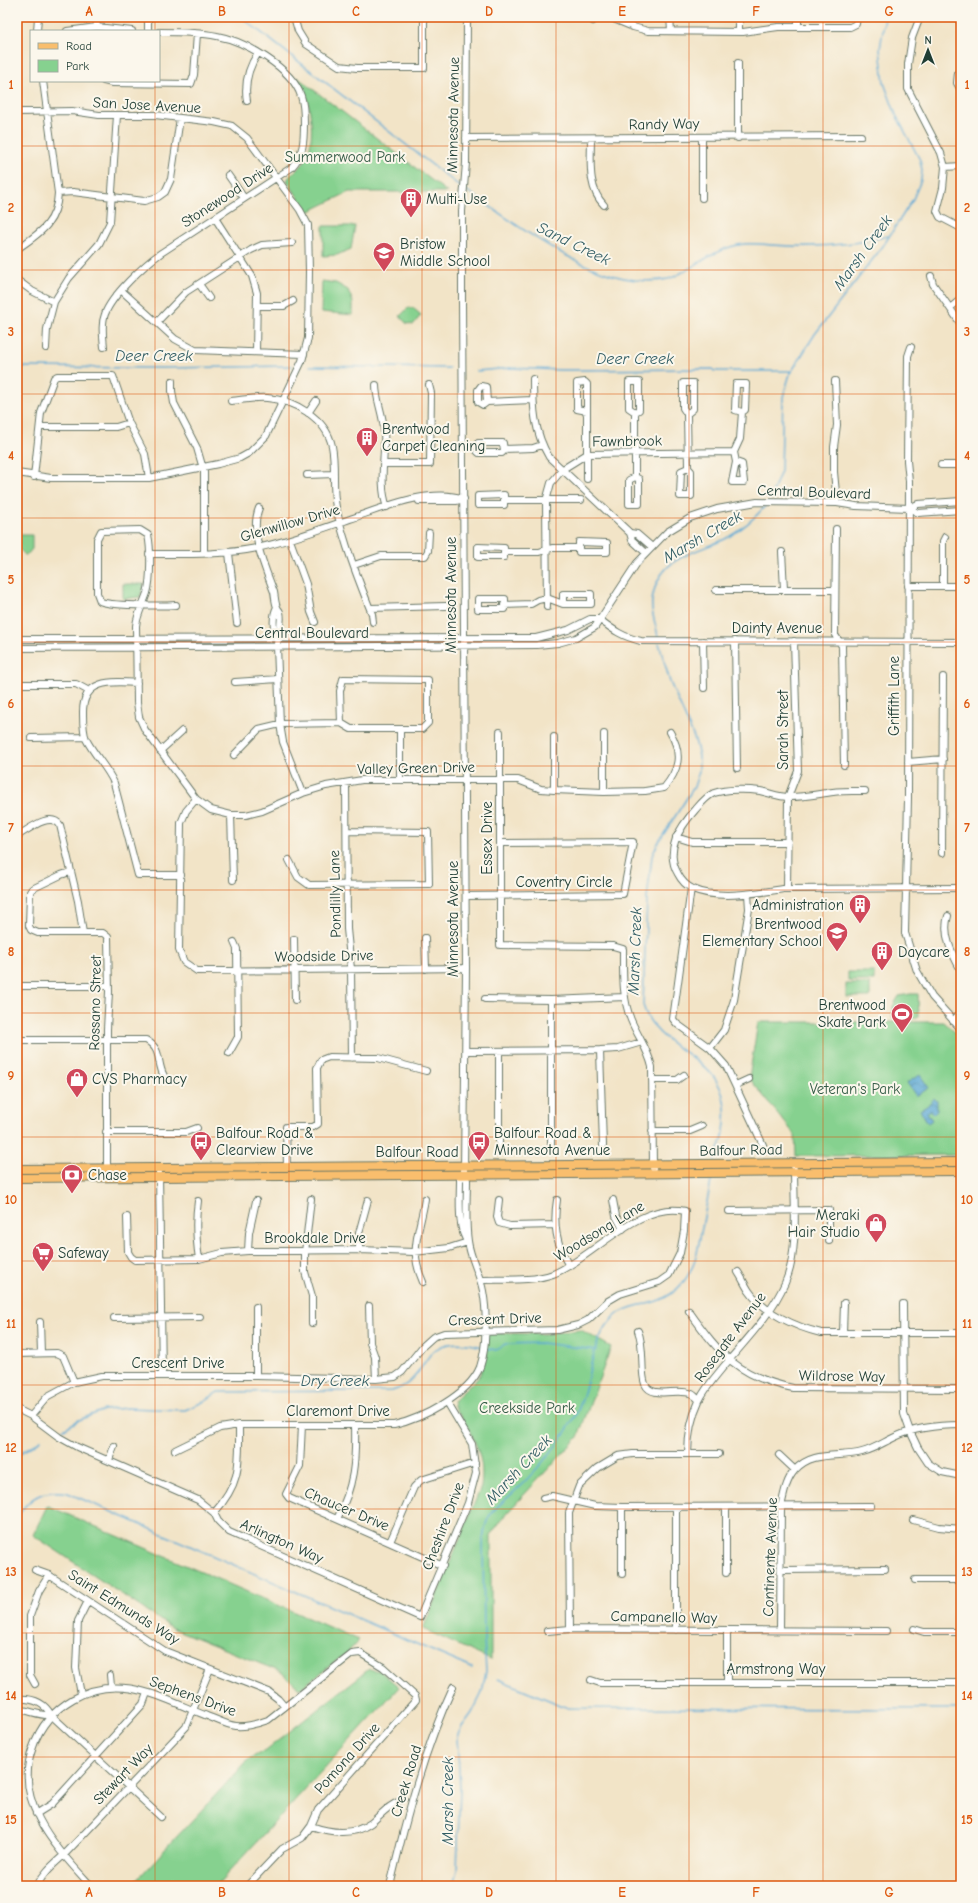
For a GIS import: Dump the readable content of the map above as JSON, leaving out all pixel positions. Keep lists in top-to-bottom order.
{
  "streets": {
    "main road": ["Balfour Road"],
    "street": [
      "San Jose Avenue",
      "Minnesota Avenue",
      "Randy Way",
      "Stonewood Drive",
      "Fawnbrook",
      "Central Boulevard",
      "Glenwillow Drive",
      "Dainty Avenue",
      "Griffith Lane",
      "Sarah Street",
      "Valley Green Drive",
      "Essex Drive",
      "Coventry Circle",
      "Pondlilly Lane",
      "Woodside Drive",
      "Rossano Street",
      "Woodsong Lane",
      "Brookdale Drive",
      "Crescent Drive",
      "Rosegate Avenue",
      "Wildrose Way",
      "Claremont Drive",
      "Chaucer Drive",
      "Cheshire Drive",
      "Arlington Way",
      "Continente Avenue",
      "Saint Edmunds Way",
      "Campanello Way",
      "Armstrong Way",
      "Sephens Drive",
      "Pomona Drive",
      "Stewart Way",
      "Creek Road"
    ]
  },
  "crossings": [
    ["San Jose Avenue", "Stonewood Drive"],
    ["Minnesota Avenue", "Randy Way"],
    ["Minnesota Avenue", "Central Boulevard"],
    ["Minnesota Avenue", "Glenwillow Drive"],
    ["Minnesota Avenue", "Valley Green Drive"],
    ["Minnesota Avenue", "Coventry Circle"],
    ["Minnesota Avenue", "Woodside Drive"],
    ["Minnesota Avenue", "Balfour Road"],
    ["Minnesota Avenue", "Claremont Drive"],
    ["Central Boulevard", "Dainty Avenue"],
    ["Central Boulevard", "Griffith Lane"],
    ["Central Boulevard", "Valley Green Drive"],
    ["Glenwillow Drive", "Valley Green Drive"],
    ["Dainty Avenue", "Griffith Lane"],
    ["Dainty Avenue", "Sarah Street"],
    ["Valley Green Drive", "Essex Drive"],
    ["Valley Green Drive", "Pondlilly Lane"],
    ["Essex Drive", "Coventry Circle"],
    ["Pondlilly Lane", "Woodside Drive"],
    ["Rossano Street", "Balfour Road"],
    ["Balfour Road", "Rosegate Avenue"],
    ["Balfour Road", "Claremont Drive"],
    ["Woodsong Lane", "Crescent Drive"],
    ["Woodsong Lane", "Claremont Drive"],
    ["Brookdale Drive", "Claremont Drive"],
    ["Crescent Drive", "Claremont Drive"],
    ["Crescent Drive", "Arlington Way"],
    ["Rosegate Avenue", "Wildrose Way"],
    ["Claremont Drive", "Chaucer Drive"],
    ["Claremont Drive", "Cheshire Drive"],
    ["Chaucer Drive", "Cheshire Drive"],
    ["Cheshire Drive", "Arlington Way"],
    ["Continente Avenue", "Campanello Way"],
    ["Saint Edmunds Way", "Sephens Drive"],
    ["Saint Edmunds Way", "Stewart Way"],
    ["Sephens Drive", "Pomona Drive"],
    ["Sephens Drive", "Stewart Way"]
  ],
  "water": [
    "Sand Creek",
    "Marsh Creek",
    "Deer Creek",
    "Dry Creek"
  ],
  "parks": ["Summerwood Park", "Veteran's Park", "Creekside Park"],
  "places": {
    "building": [
      "Multi-Use",
      "Brentwood Carpet Cleaning",
      "Administration",
      "Daycare"
    ],
    "school or university": ["Bristow Middle School", "Brentwood Elementary School"],
    "sports": ["Brentwood Skate Park"],
    "shop": ["CVS Pharmacy", "Meraki Hair Studio"],
    "bus stop": ["Balfour Road & Clearview Drive", "Balfour Road & Minnesota Avenue"],
    "bank": ["Chase"],
    "supermarket": ["Safeway"]
  },
  "legend": ["Road", "Park"],
  "north": "top",
  "grid": {
    "columns": [
      "A",
      "B",
      "C",
      "D",
      "E",
      "F",
      "G"
    ],
    "rows": [
      "1",
      "2",
      "3",
      "4",
      "5",
      "6",
      "7",
      "8",
      "9",
      "10",
      "11",
      "12",
      "13",
      "14",
      "15"
    ]
  }
}
